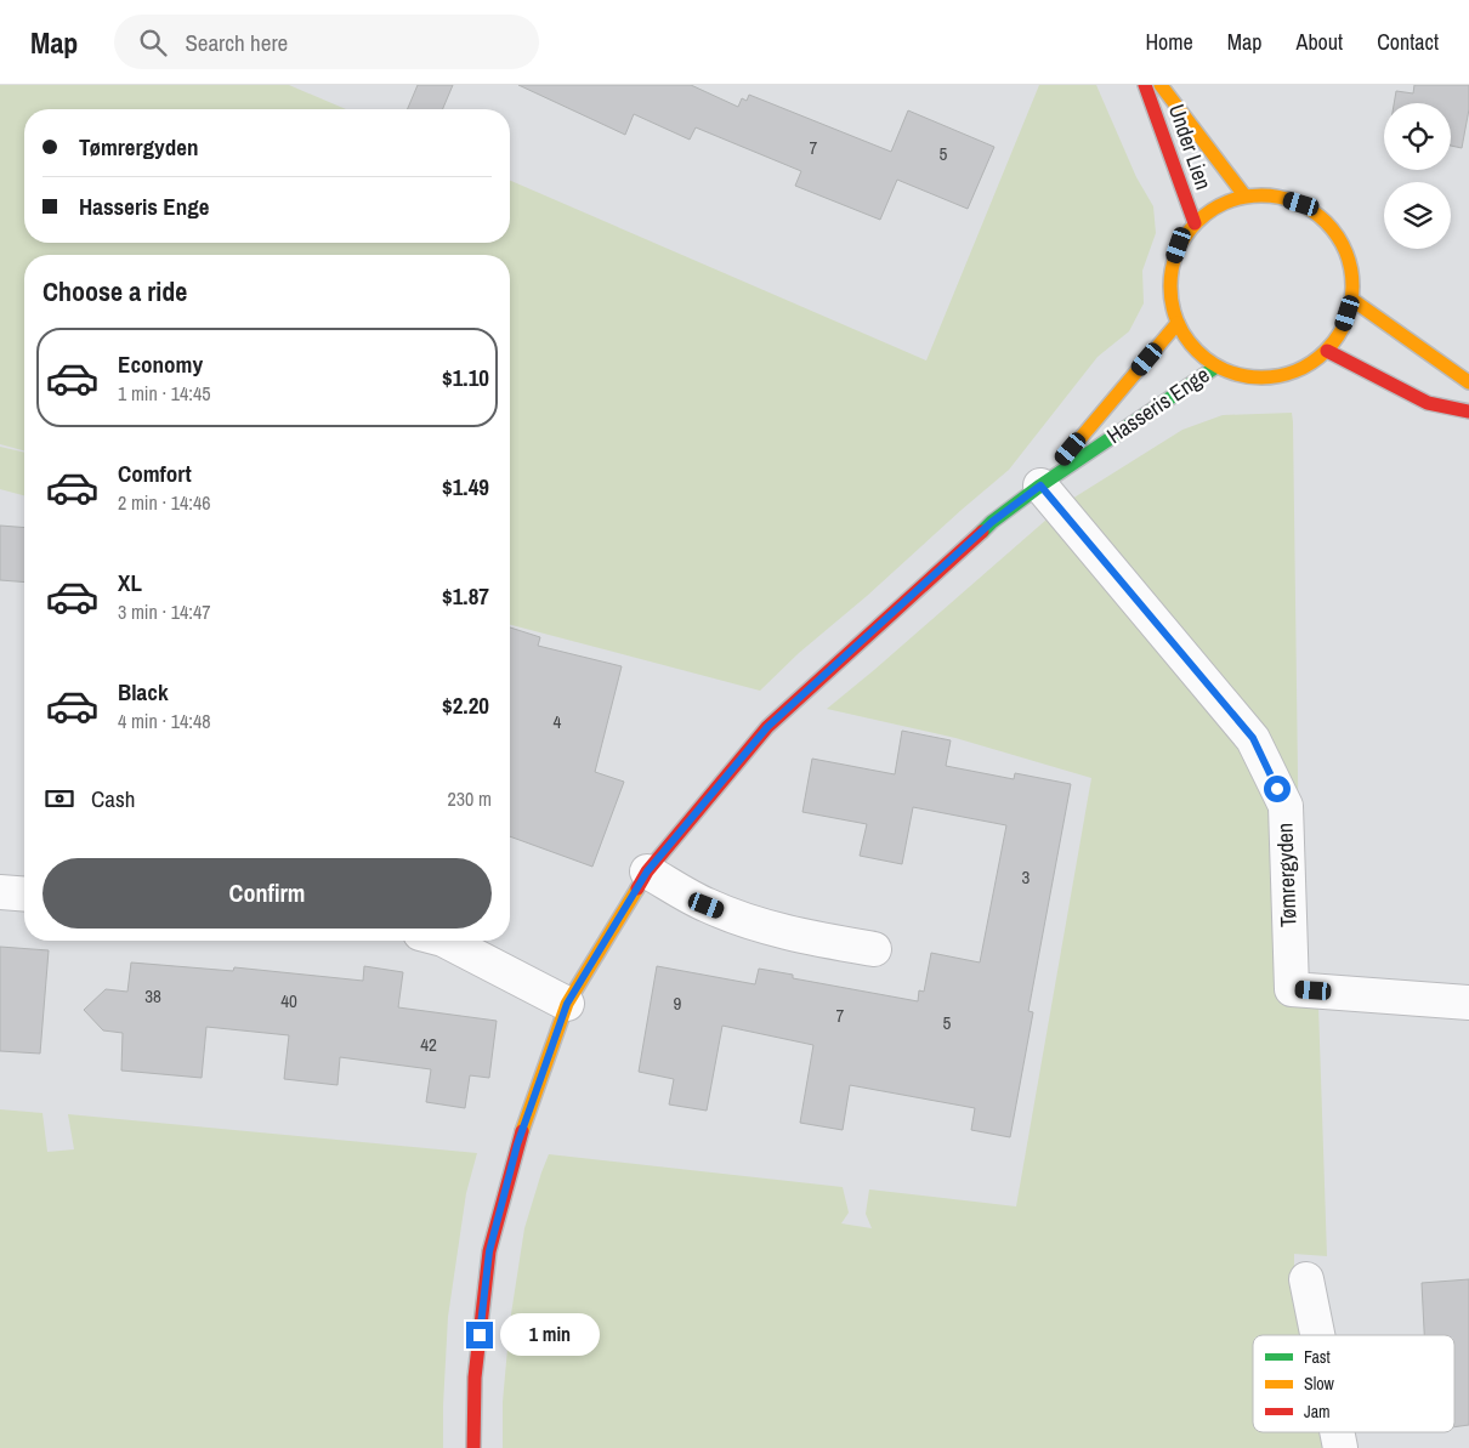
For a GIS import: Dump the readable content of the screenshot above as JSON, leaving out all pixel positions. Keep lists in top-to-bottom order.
{
  "streets": {
    "street": ["Under Lien", "Hasseris Enge", "Tømrergyden"]
  },
  "crossings": [
    ["Under Lien", "Hasseris Enge"],
    ["Hasseris Enge", "Tømrergyden"]
  ],
  "house_numbers": [
    "7",
    "5",
    "4",
    "3",
    "38",
    "40",
    "9",
    "7",
    "5",
    "42"
  ],
  "legend": ["Fast", "Slow", "Jam"],
  "page": {
    "header": "Map",
    "search": "Search here",
    "nav": [
      "Home",
      "Map",
      "About",
      "Contact"
    ],
    "banner": ["Tømrergyden", "Hasseris Enge"],
    "heading": "Choose a ride",
    "list": [
      {
        "name": "Economy",
        "note": "1 min · 14:45",
        "value": "$1.10"
      },
      {
        "name": "Comfort",
        "note": "2 min · 14:46",
        "value": "$1.49"
      },
      {
        "name": "XL",
        "note": "3 min · 14:47",
        "value": "$1.87"
      },
      {
        "name": "Black",
        "note": "4 min · 14:48",
        "value": "$2.20"
      }
    ],
    "pay": ["Cash", "230 m"],
    "buttons": "Confirm",
    "bubble": "1 min"
  }
}
